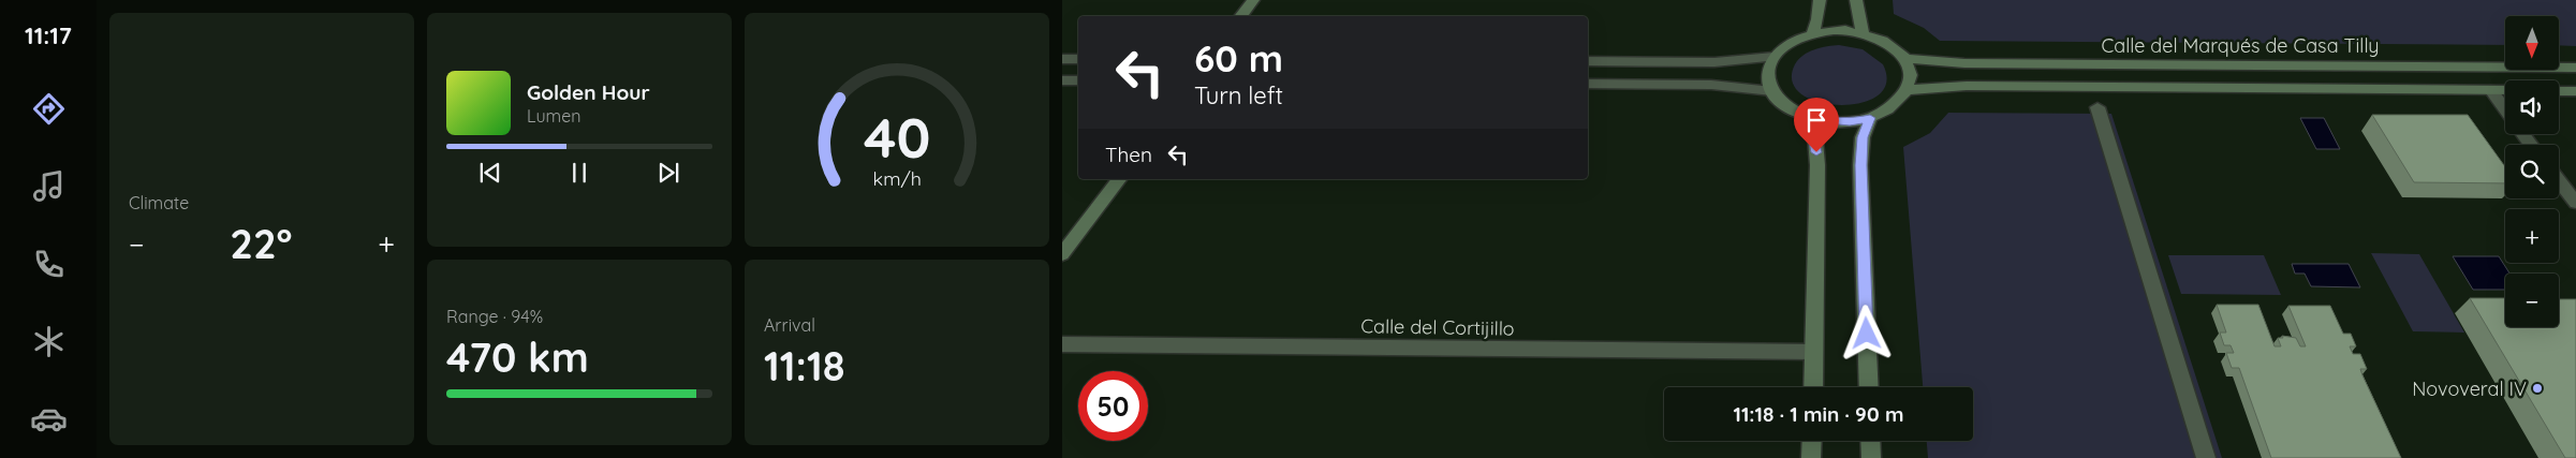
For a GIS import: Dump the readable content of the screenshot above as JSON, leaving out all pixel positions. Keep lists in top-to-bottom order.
{
  "streets": {
    "main road": ["Calle del Marqués de Casa Tilly"],
    "street": ["Calle del Cortijillo"]
  },
  "places": ["Novoveral IV"],
  "north": "bottom",
  "page": {
    "tabs": "11:17",
    "tile": [
      "Climate",
      ["Range · 94%", "470 km"],
      ["Arrival", "11:18"]
    ],
    "map_buttons": ["+", "−"],
    "turn": ["60 m", "Turn left"],
    "song": ["Golden Hour", "Lumen"],
    "then": "Then",
    "heat": ["−", "22°", "+"],
    "limit": "50",
    "trip": "11:18 · 1 min · 90 m",
    "gauge": ["40", "km/h"]
  }
}
